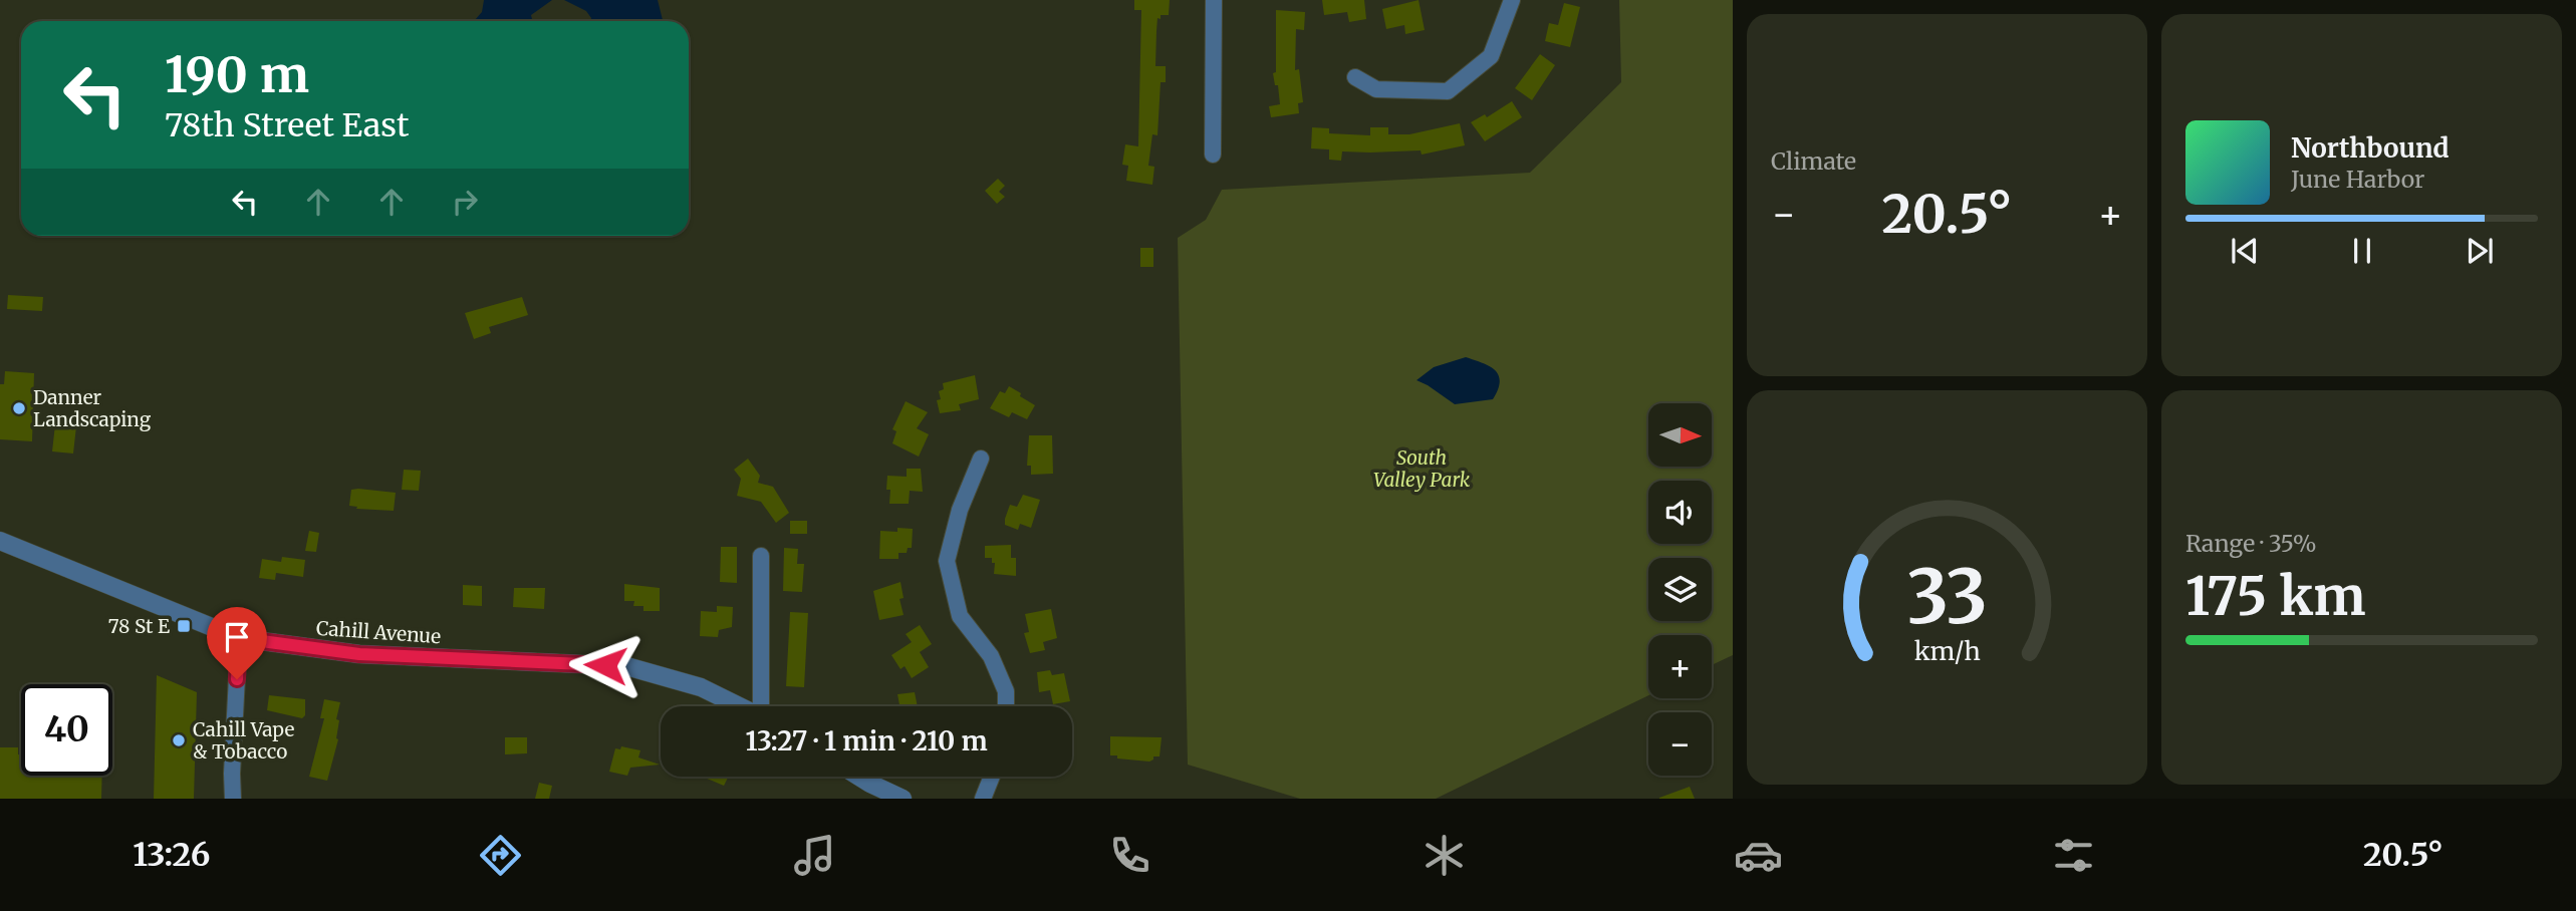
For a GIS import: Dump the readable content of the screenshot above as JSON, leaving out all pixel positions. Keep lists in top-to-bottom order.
{
  "streets": {
    "street": ["Cahill Avenue"]
  },
  "parks": ["South Valley Park"],
  "places": {
    "other": ["Danner Landscaping", "Cahill Vape & Tobacco"],
    "transit": ["78 St E"]
  },
  "north": "right",
  "page": {
    "tile": [
      "Climate",
      ["Range · 35%", "175 km"]
    ],
    "turn": ["190 m", "78th Street East"],
    "song": ["Northbound", "June Harbor"],
    "heat": ["−", "20.5°", "+"],
    "map_buttons": ["+", "−"],
    "limit": "40",
    "trip": "13:27 · 1 min · 210 m",
    "tabs": ["13:26", "20.5°"],
    "gauge": ["33", "km/h"]
  }
}
